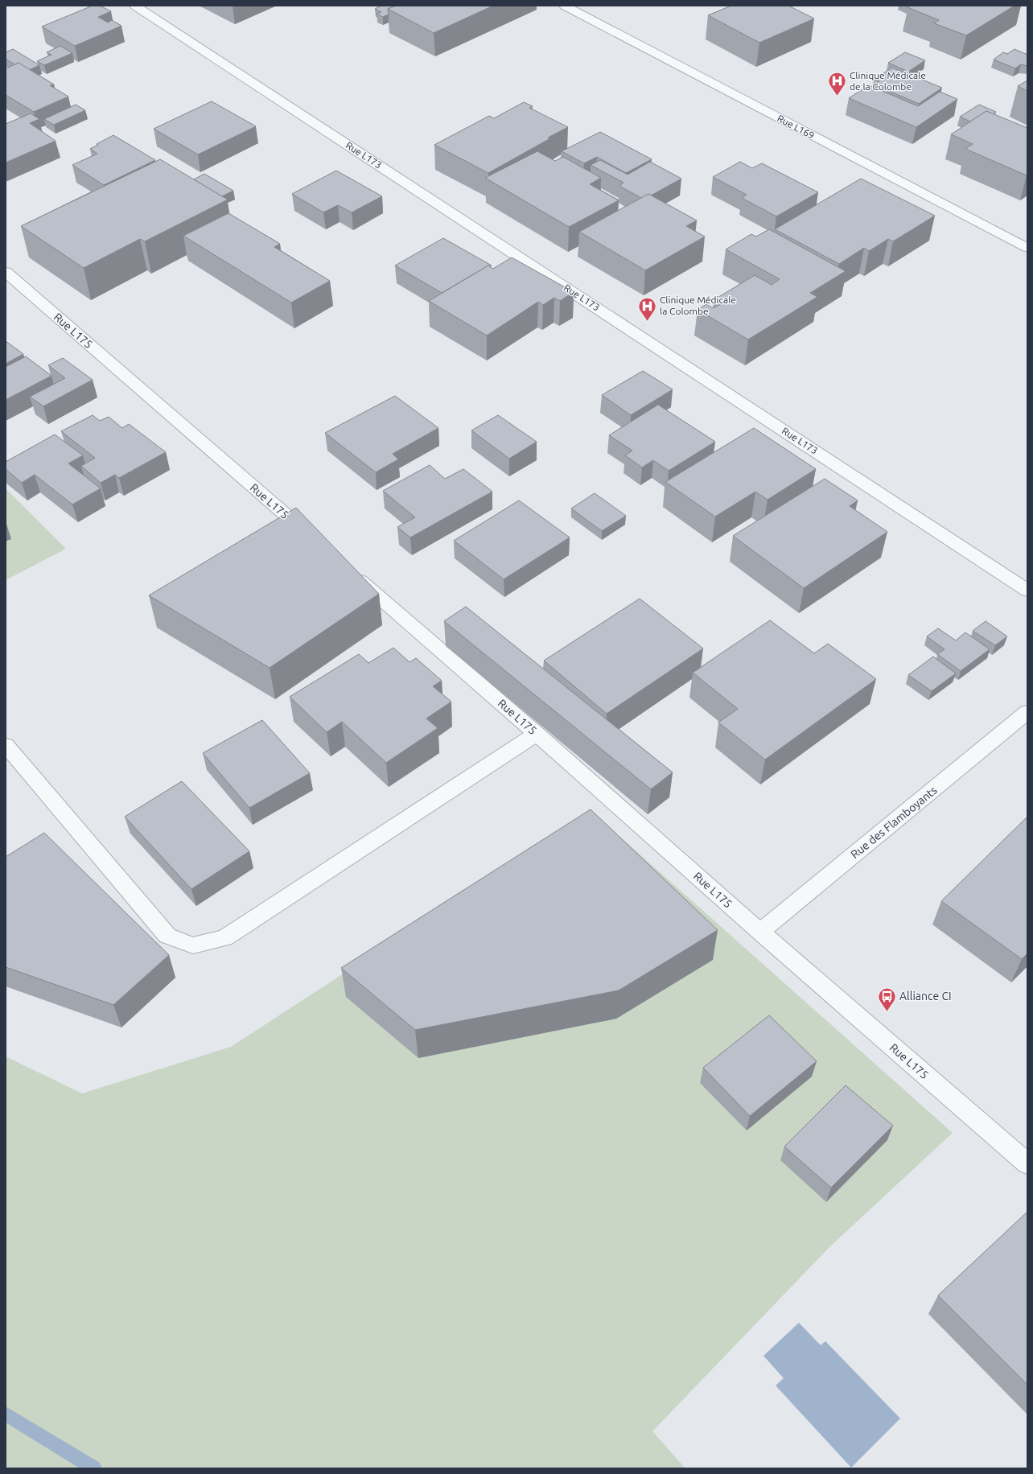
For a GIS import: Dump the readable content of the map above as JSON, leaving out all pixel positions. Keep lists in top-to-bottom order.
{
  "streets": {
    "street": [
      "Rue L169",
      "Rue L173",
      "Rue L175",
      "Rue des Flamboyants"
    ]
  },
  "crossings": [
    ["Rue L175", "Rue des Flamboyants"]
  ],
  "places": {
    "hospital": ["Clinique Médicale de la Colombe", "Clinique Médicale la Colombe"],
    "bus stop": ["Alliance CI"]
  }
}
